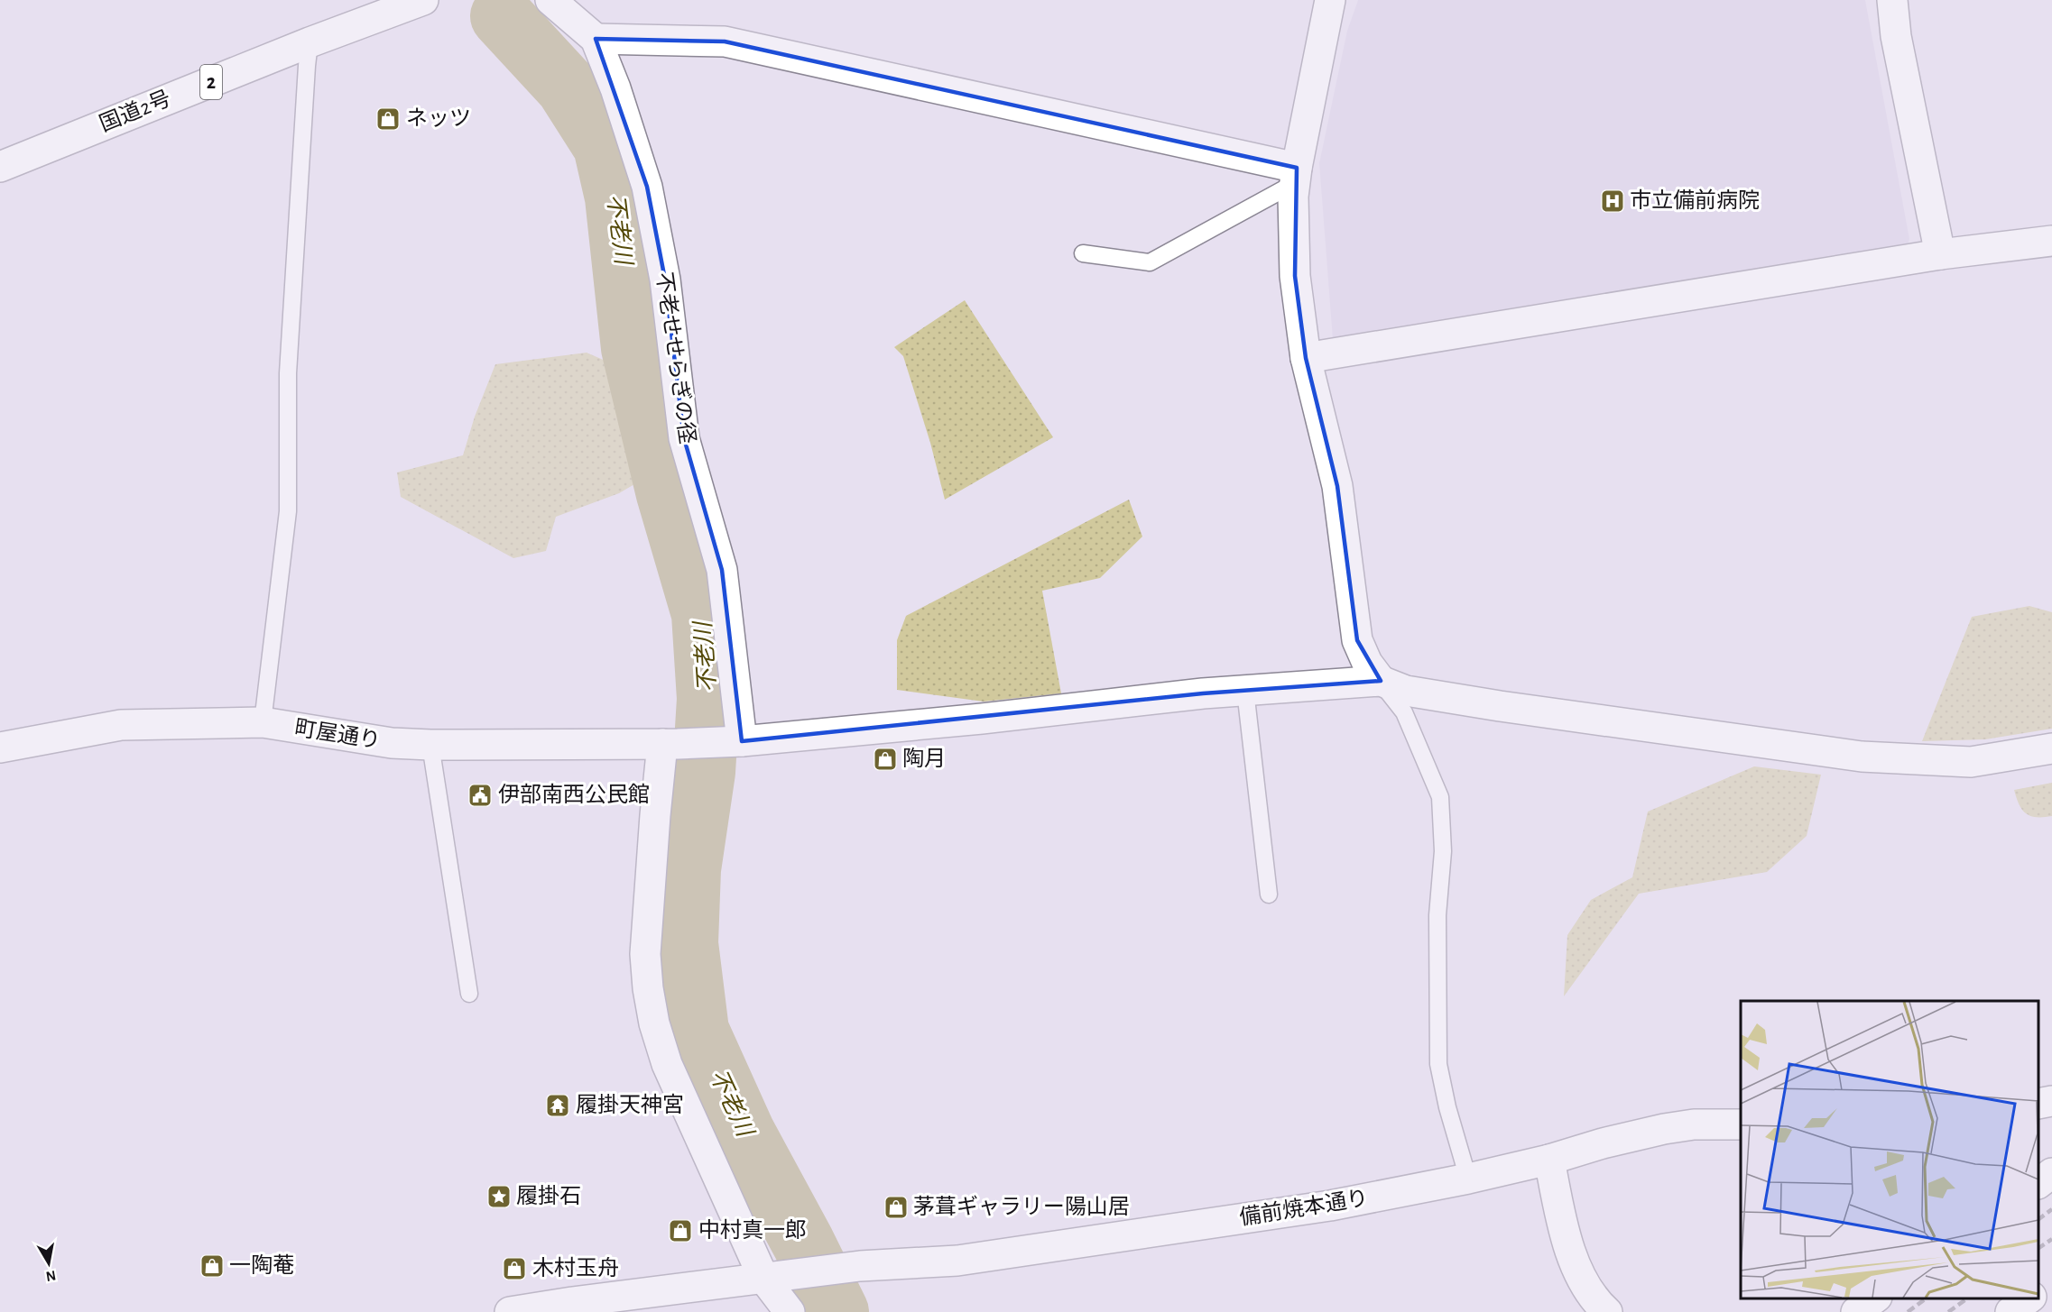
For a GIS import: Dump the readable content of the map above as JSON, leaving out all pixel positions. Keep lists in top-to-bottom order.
{
  "streets": {
    "main road": [
      "2",
      "国道2号",
      "不老せせらぎの径",
      "町屋通り",
      "備前焼本通り"
    ]
  },
  "crossings": [
    ["不老せせらぎの径", "町屋通り"]
  ],
  "water": ["不老川"],
  "places": {
    "shop": [
      "ネッツ",
      "陶月",
      "茅葺ギャラリー陽山居",
      "中村真一郎",
      "一陶菴",
      "木村玉舟"
    ],
    "hospital": ["市立備前病院"],
    "public building": ["伊部南西公民館"],
    "temple": ["履掛天神宮"],
    "place": ["履掛石"]
  },
  "north": "bottom"
}
